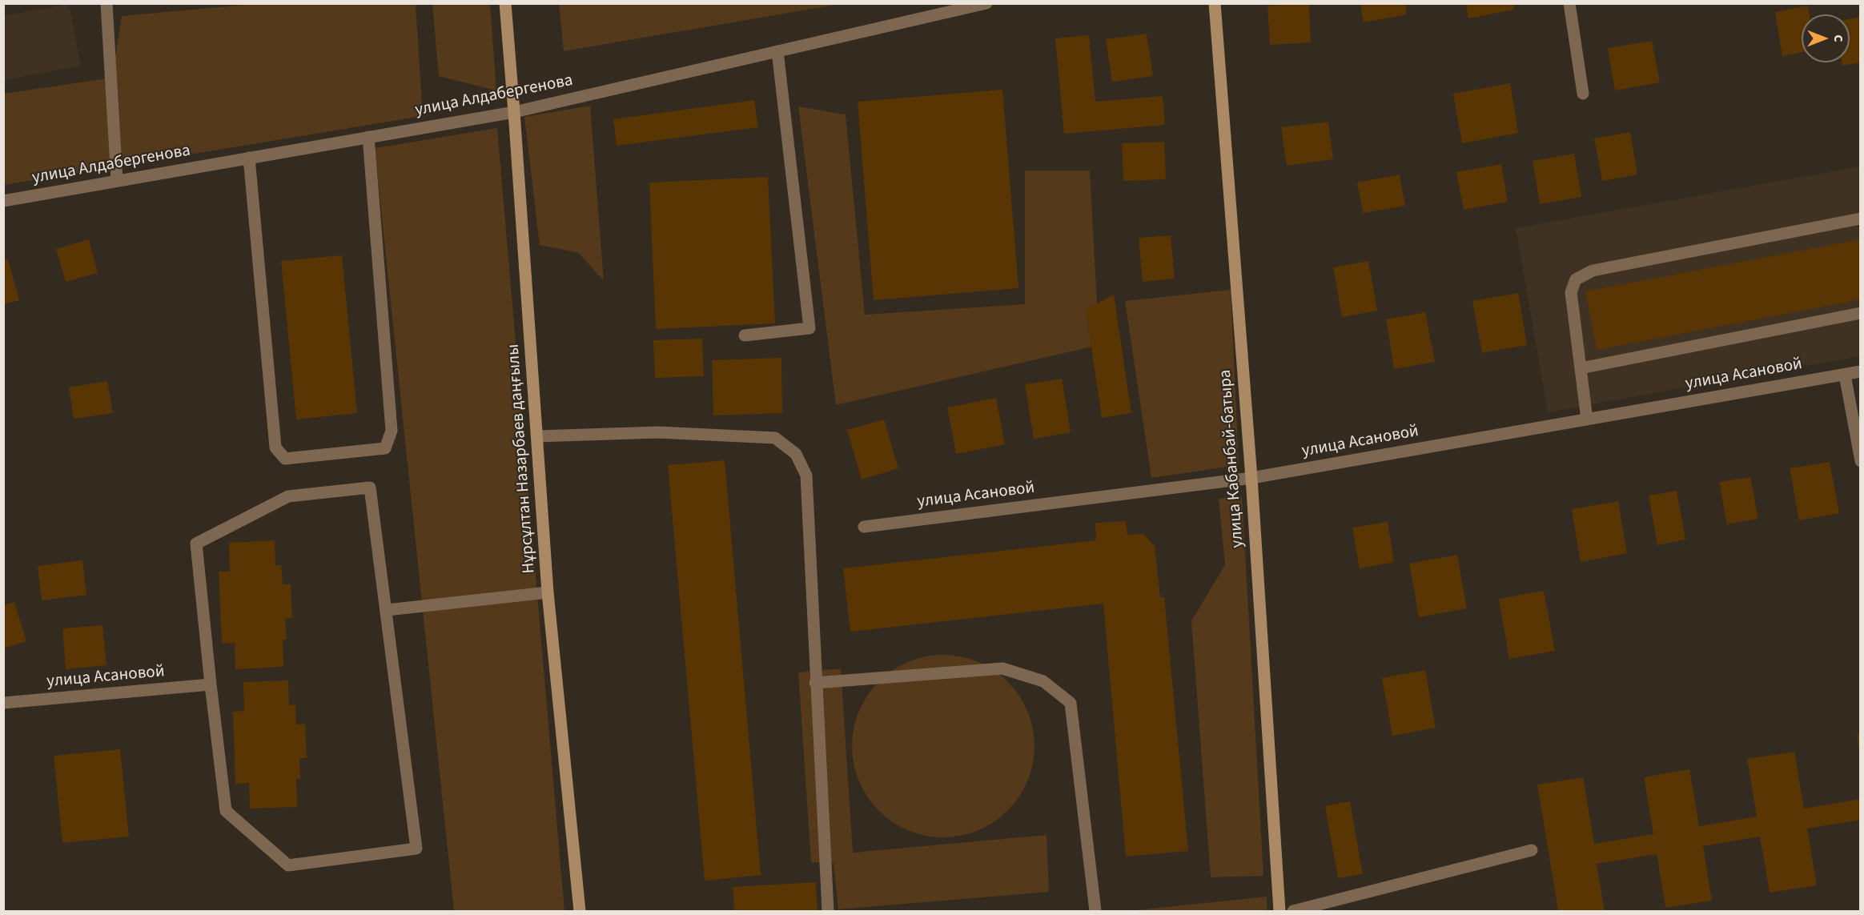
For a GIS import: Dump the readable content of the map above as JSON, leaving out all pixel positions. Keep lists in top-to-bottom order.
{
  "streets": {
    "main road": ["Нұрсұлтан Назарбаев даңғылы", "улица Кабанбай-батыра"],
    "street": ["улица Алдабергенова", "улица Асановой"]
  },
  "crossings": [
    ["улица Алдабергенова", "Нұрсұлтан Назарбаев даңғылы"],
    ["улица Асановой", "улица Кабанбай-батыра"]
  ],
  "north": "right"
}
